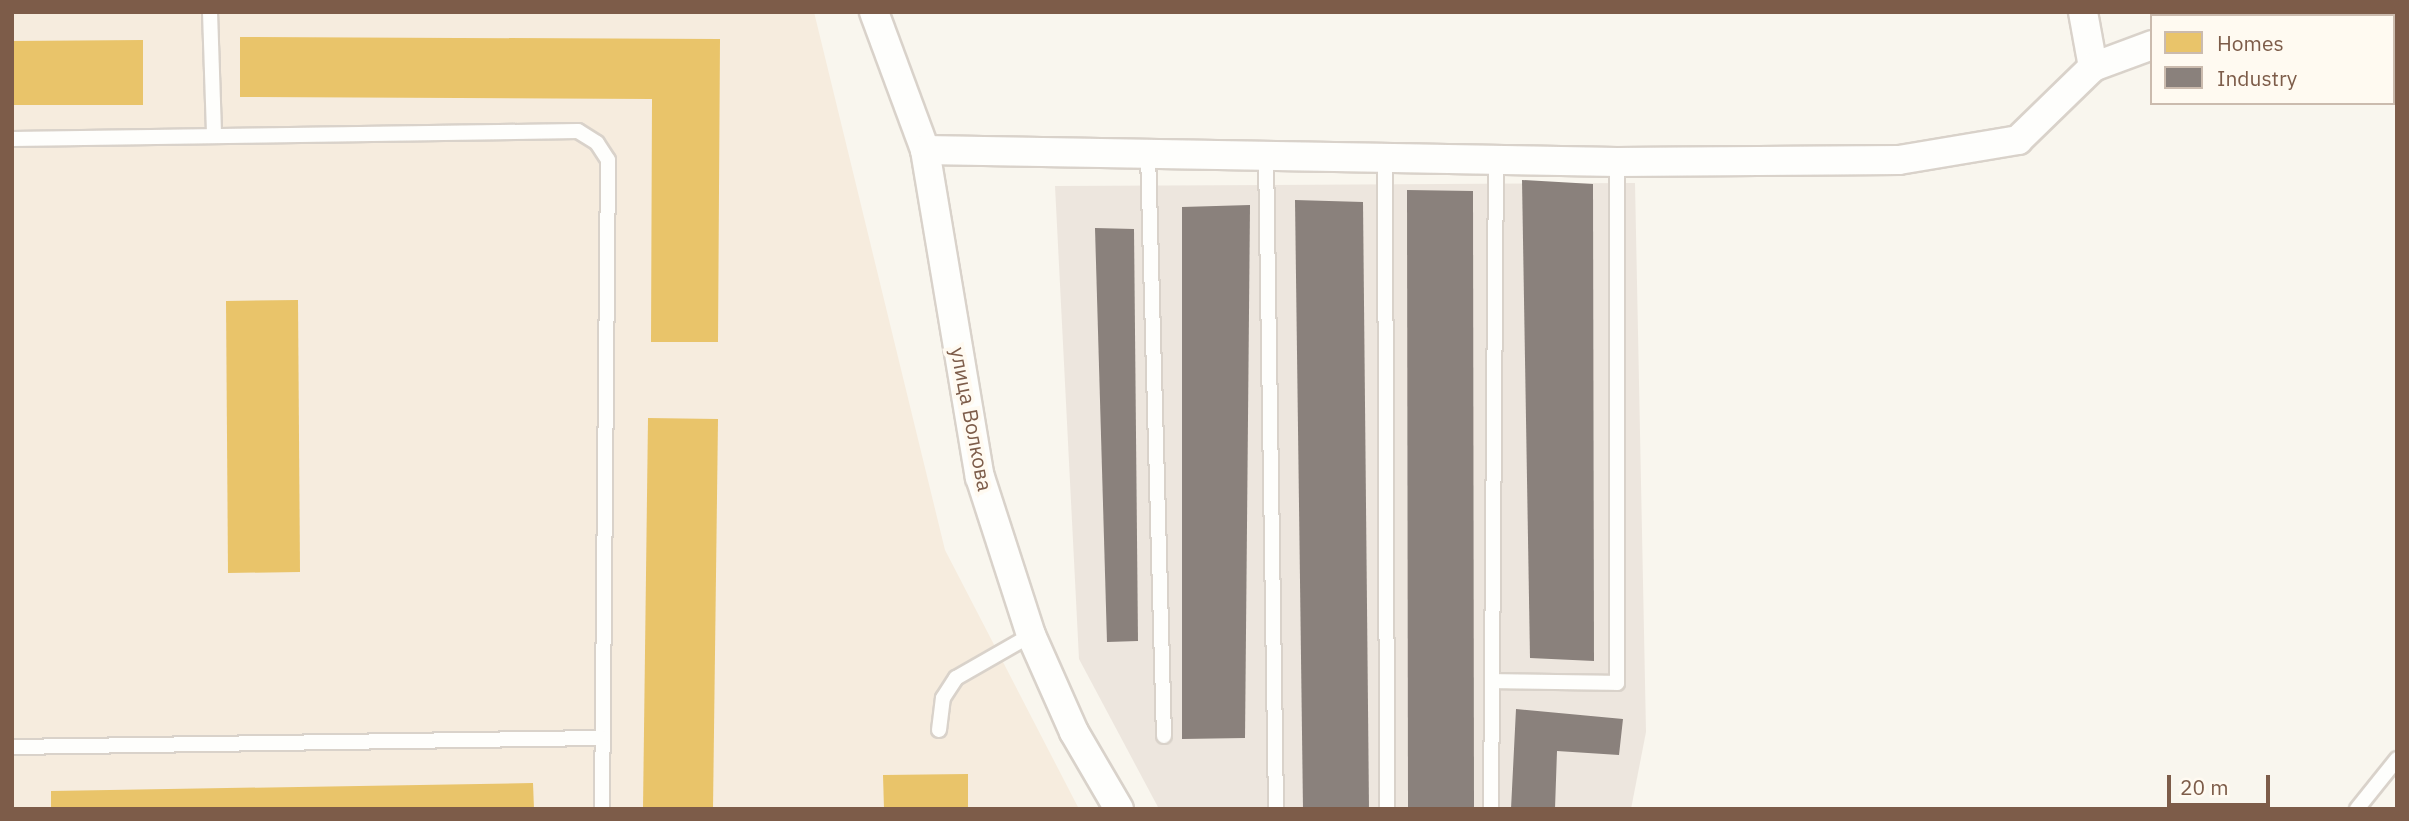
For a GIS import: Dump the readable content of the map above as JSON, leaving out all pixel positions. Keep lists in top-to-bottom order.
{
  "streets": {
    "street": ["улица Волкова"]
  },
  "legend": ["Homes", "Industry"],
  "scale_bar": "20 m"
}
